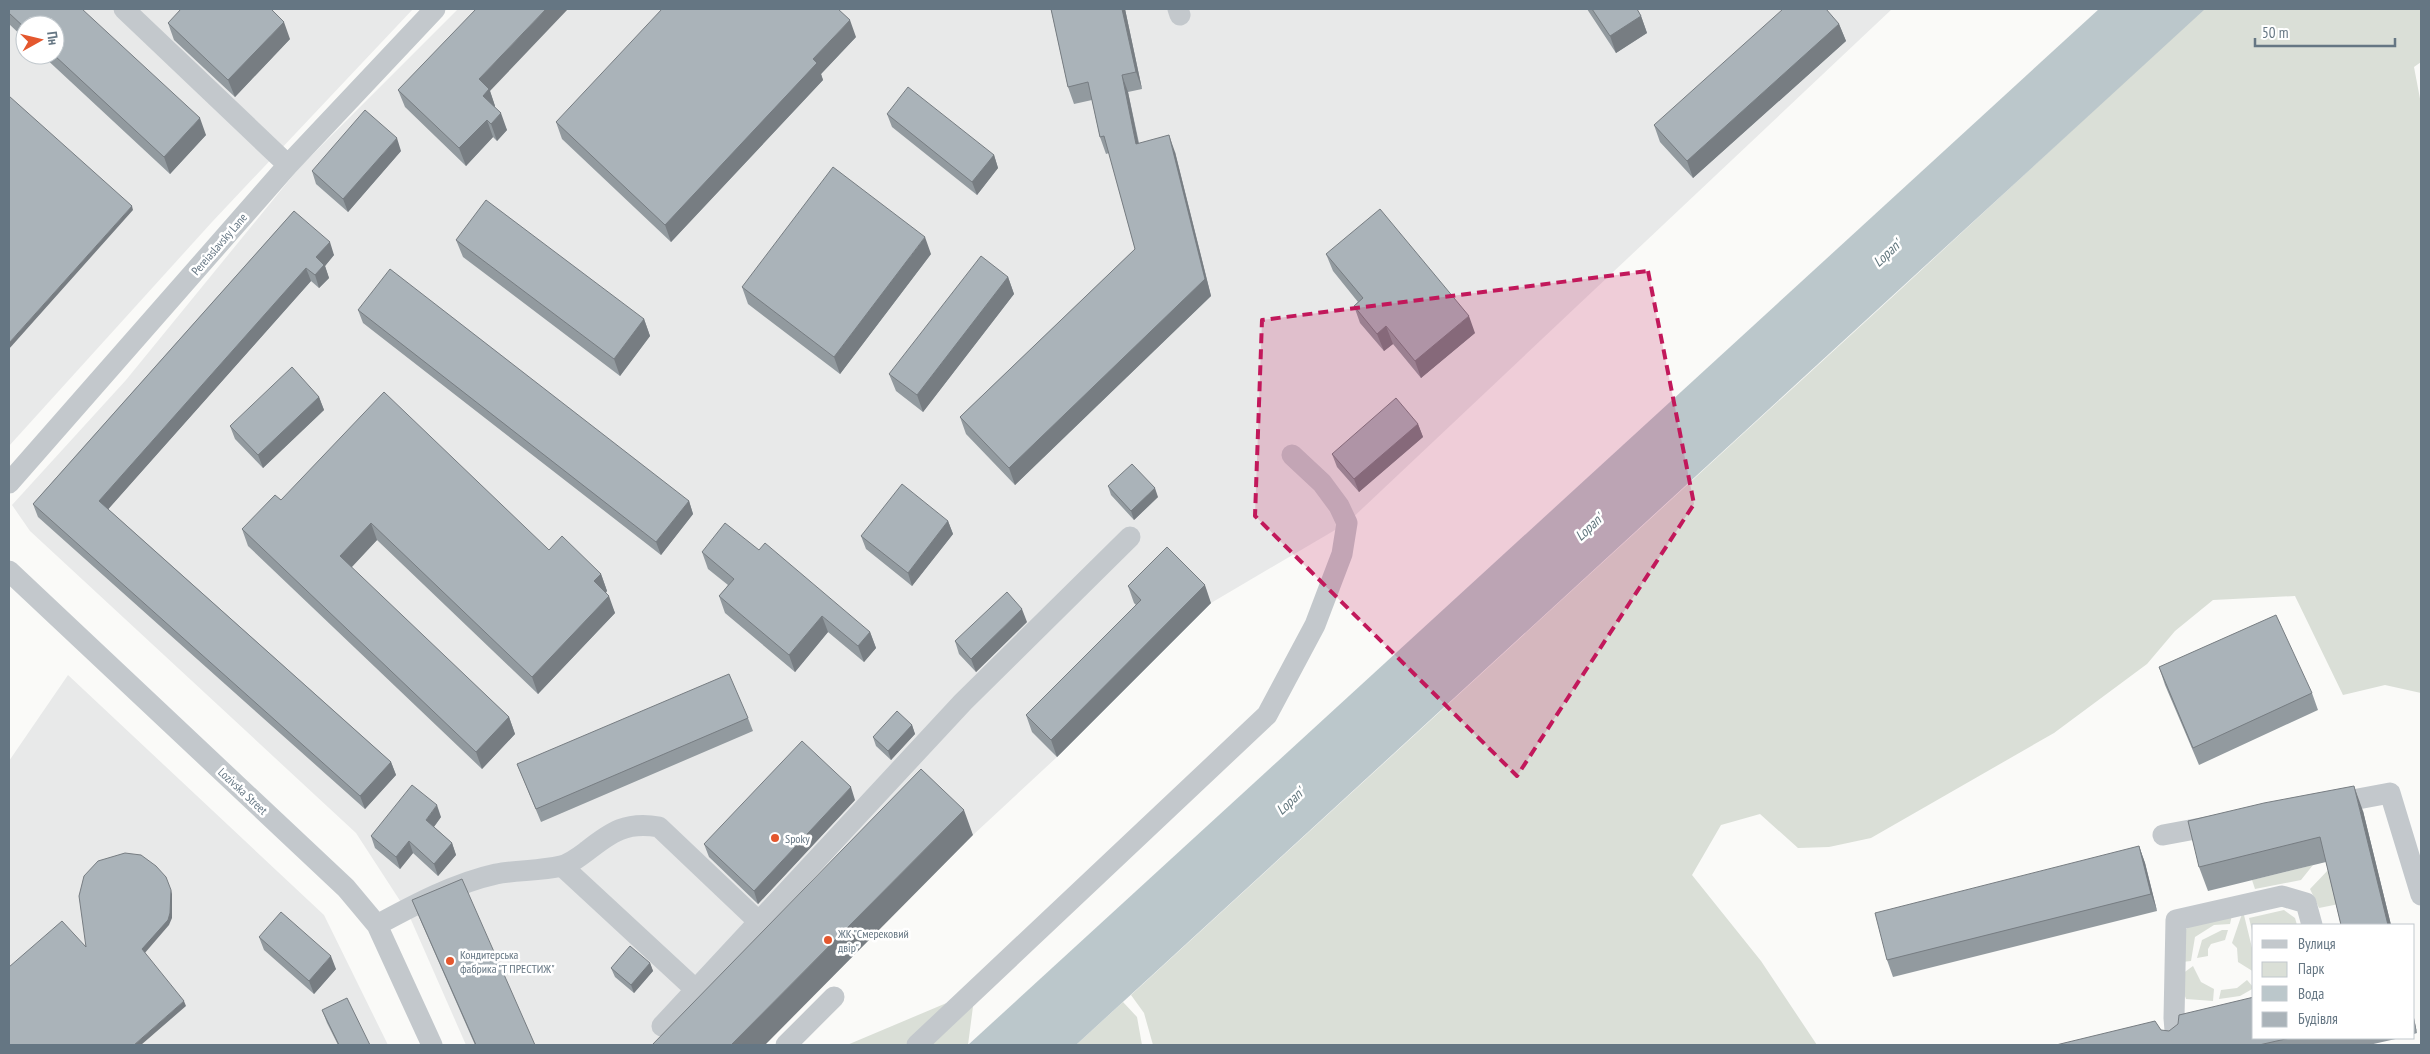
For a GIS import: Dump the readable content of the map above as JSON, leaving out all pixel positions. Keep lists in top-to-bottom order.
{
  "streets": {
    "street": ["Pereiaslavsky Lane", "Lozivska Street"]
  },
  "water": ["Lopan'"],
  "places": ["Spoky", "ЖК \"Смерековий двір\"", "Кондитерська фабрика \"Т ПРЕСТИЖ\""],
  "legend": [
    "Вулиця",
    "Парк",
    "Вода",
    "Будівля"
  ],
  "scale_bar": "50 m",
  "north": "right"
}
